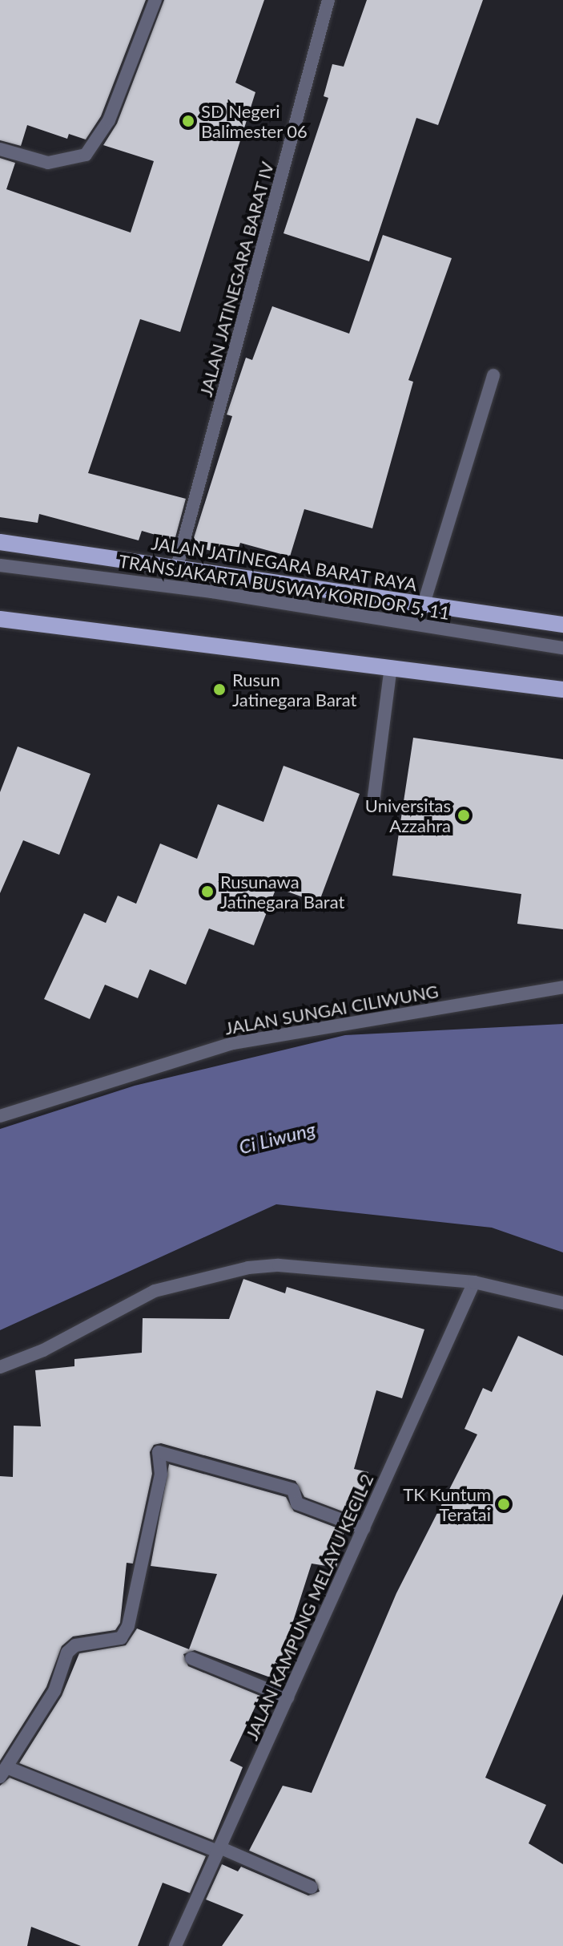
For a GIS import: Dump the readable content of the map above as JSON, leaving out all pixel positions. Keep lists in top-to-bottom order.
{
  "streets": {
    "main road": ["JALAN JATINEGARA BARAT RAYA"],
    "street": [
      "JALAN JATINEGARA BARAT IV",
      "TRANSJAKARTA BUSWAY KORIDOR 5, 11",
      "JALAN SUNGAI CILIWUNG",
      "JALAN KAMPUNG MELAYU KECIL 2"
    ]
  },
  "crossings": [
    ["JALAN JATINEGARA BARAT IV", "JALAN JATINEGARA BARAT RAYA"]
  ],
  "water": ["Ci Liwung"],
  "places": [
    "SD Negeri Balimester 06",
    "Rusun Jatinegara Barat",
    "Universitas Azzahra",
    "Rusunawa Jatinegara Barat",
    "TK Kuntum Teratai"
  ]
}
